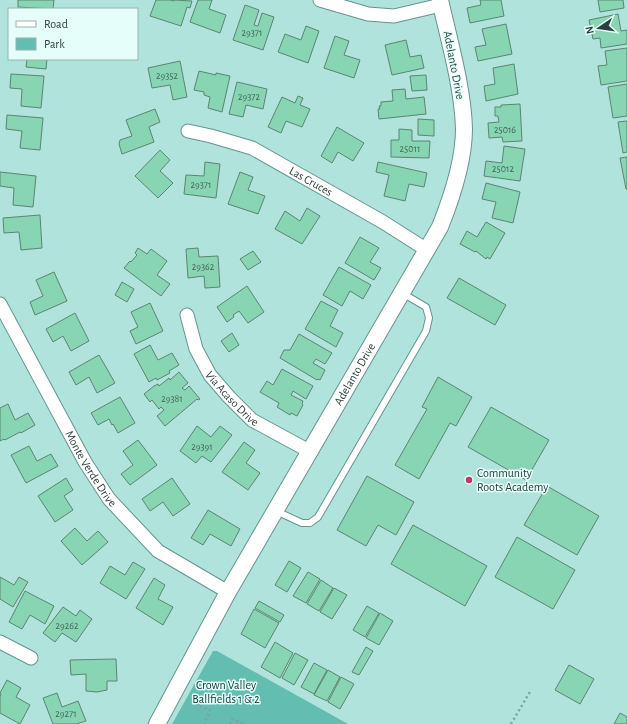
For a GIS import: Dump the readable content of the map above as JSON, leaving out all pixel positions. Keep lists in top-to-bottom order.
{
  "streets": {
    "street": [
      "Adelanto Drive",
      "Las Cruces",
      "Via Acaso Drive",
      "Monte Verde Drive"
    ]
  },
  "crossings": [
    ["Adelanto Drive", "Las Cruces"],
    ["Adelanto Drive", "Via Acaso Drive"],
    ["Adelanto Drive", "Monte Verde Drive"]
  ],
  "parks": ["Crown Valley Ballfields 1 & 2"],
  "places": ["Community Roots Academy"],
  "house_numbers": [
    "29371",
    "29352",
    "29372",
    "25016",
    "25011",
    "25012",
    "29371",
    "29362",
    "29381",
    "29391",
    "29262",
    "29271"
  ],
  "legend": ["Road", "Park"],
  "north": "left"
}
